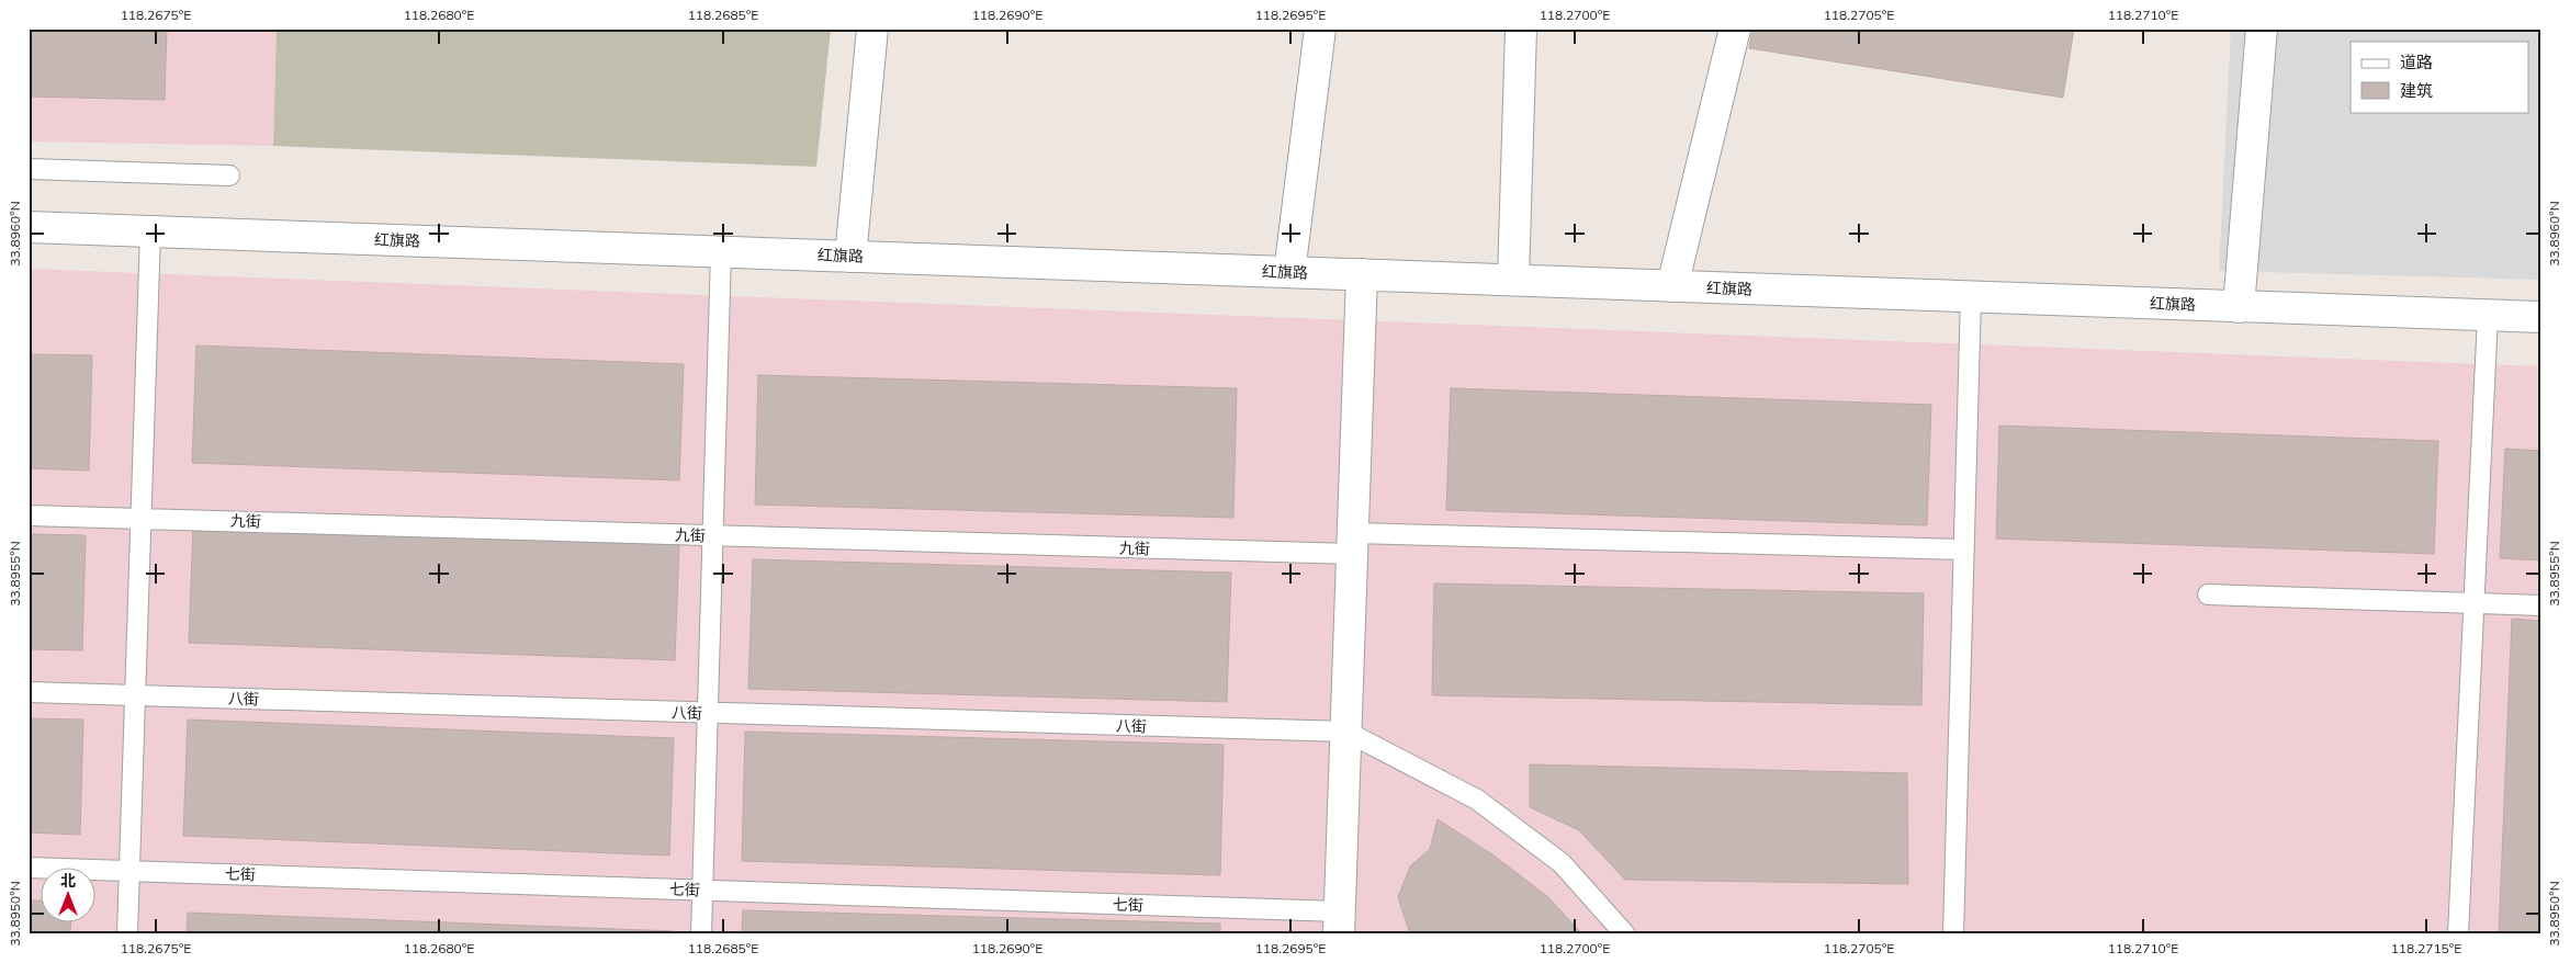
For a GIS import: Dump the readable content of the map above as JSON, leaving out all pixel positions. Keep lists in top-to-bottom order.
{
  "streets": {
    "street": ["红旗路"],
    "lane": ["九街", "八街", "七街"]
  },
  "legend": ["道路", "建筑"],
  "north": "top",
  "coordinates": [
    "118.2675°E",
    "118.2680°E",
    "118.2685°E",
    "118.2690°E",
    "118.2695°E",
    "118.2700°E",
    "118.2705°E",
    "118.2710°E",
    "33.8960°N",
    "33.8955°N",
    "33.8950°N",
    "118.2715°E"
  ]
}
